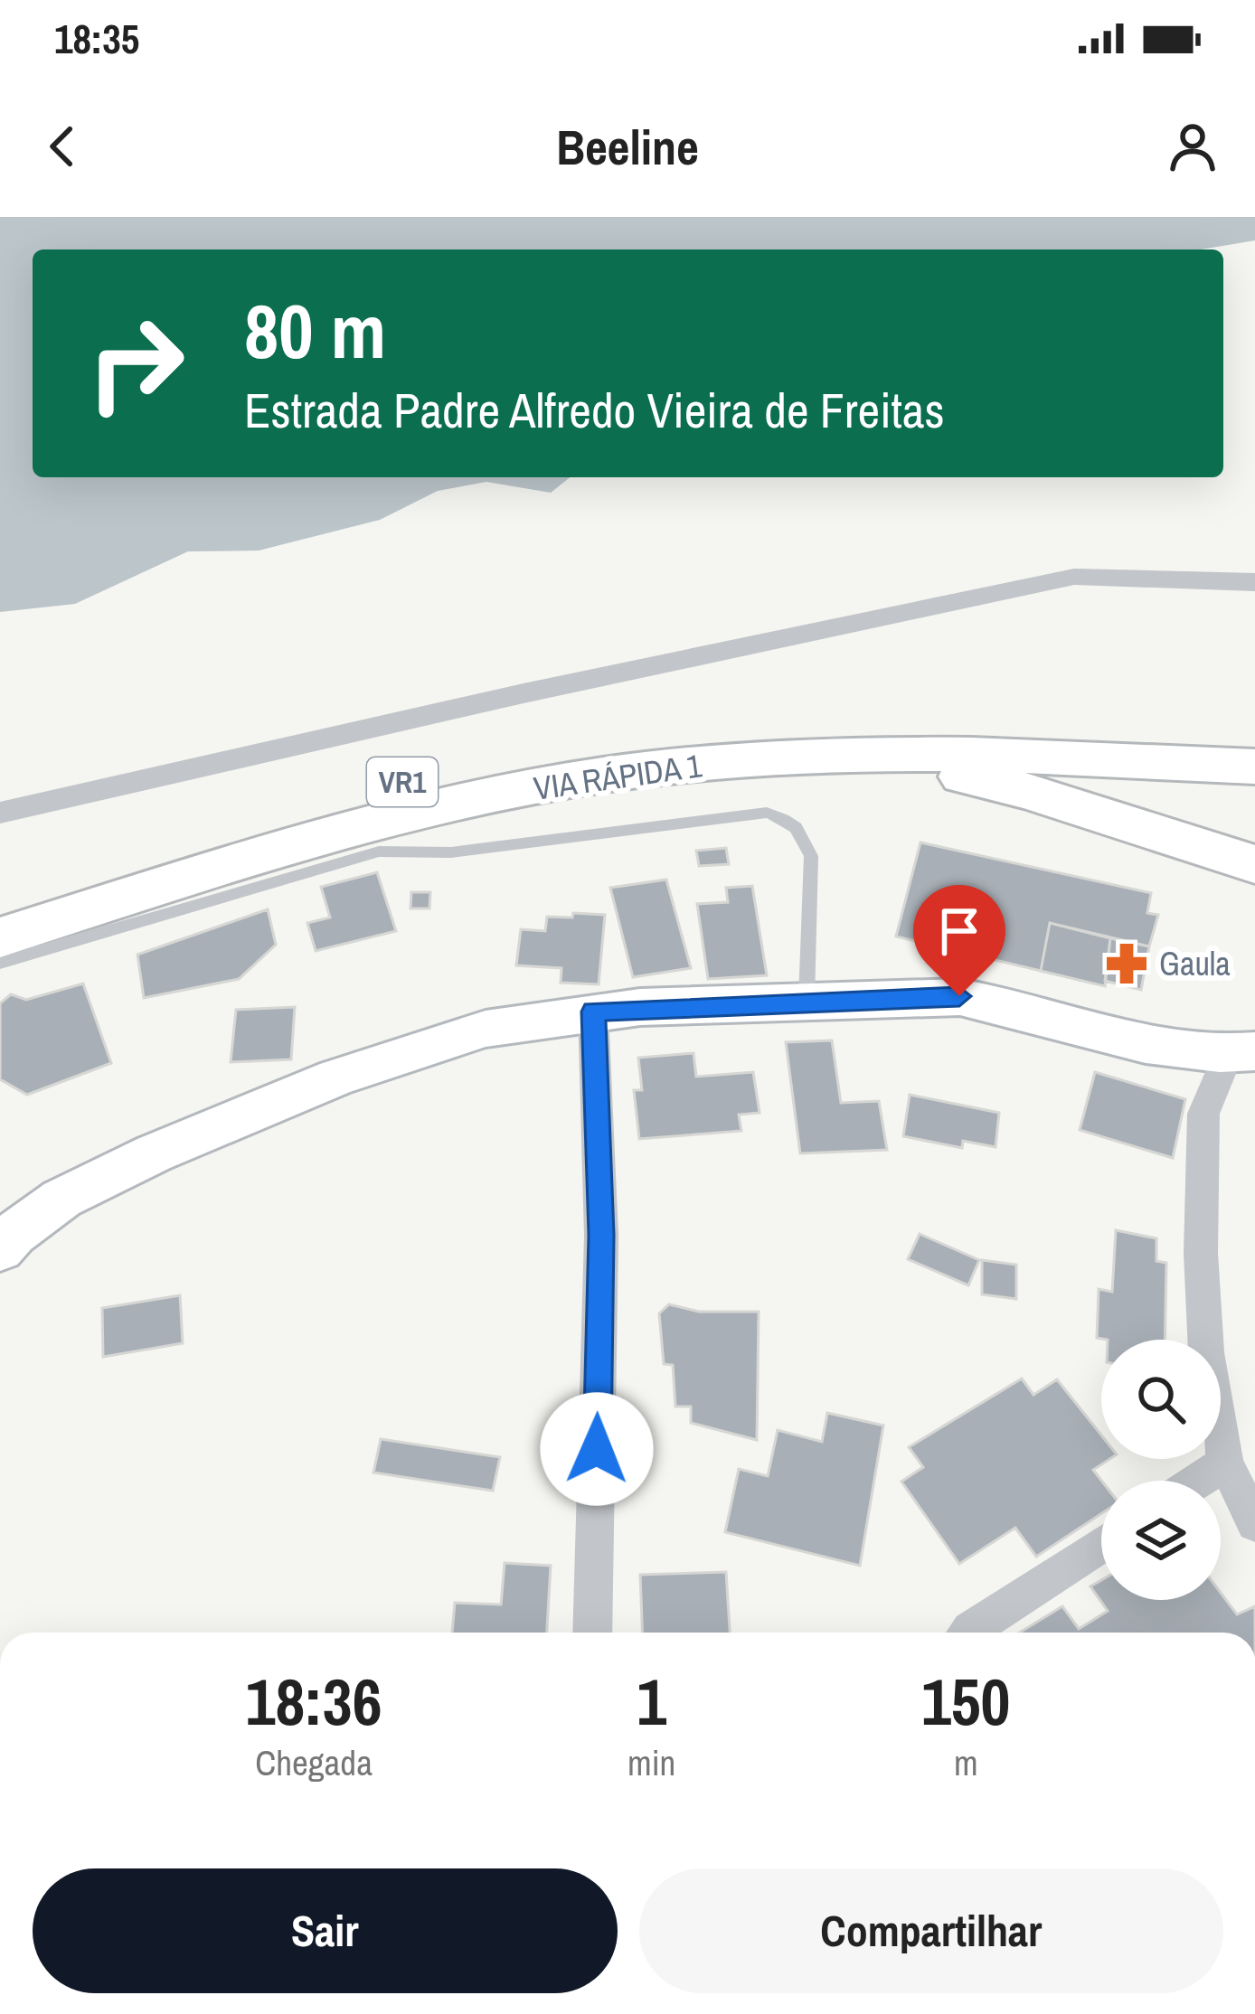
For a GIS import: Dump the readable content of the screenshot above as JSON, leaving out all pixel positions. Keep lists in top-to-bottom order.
{
  "streets": {
    "highway": ["VIA RÁPIDA 1", "VR1"]
  },
  "places": {
    "pharmacy": ["Gaula"]
  },
  "page": {
    "status": "18:35",
    "header": "Beeline",
    "turn": ["80 m", "Estrada Padre Alfredo Vieira de Freitas"],
    "eta": [
      "18:36",
      "Chegada",
      "1",
      "min",
      "150",
      "m"
    ],
    "buttons": ["Sair", "Compartilhar"]
  }
}
